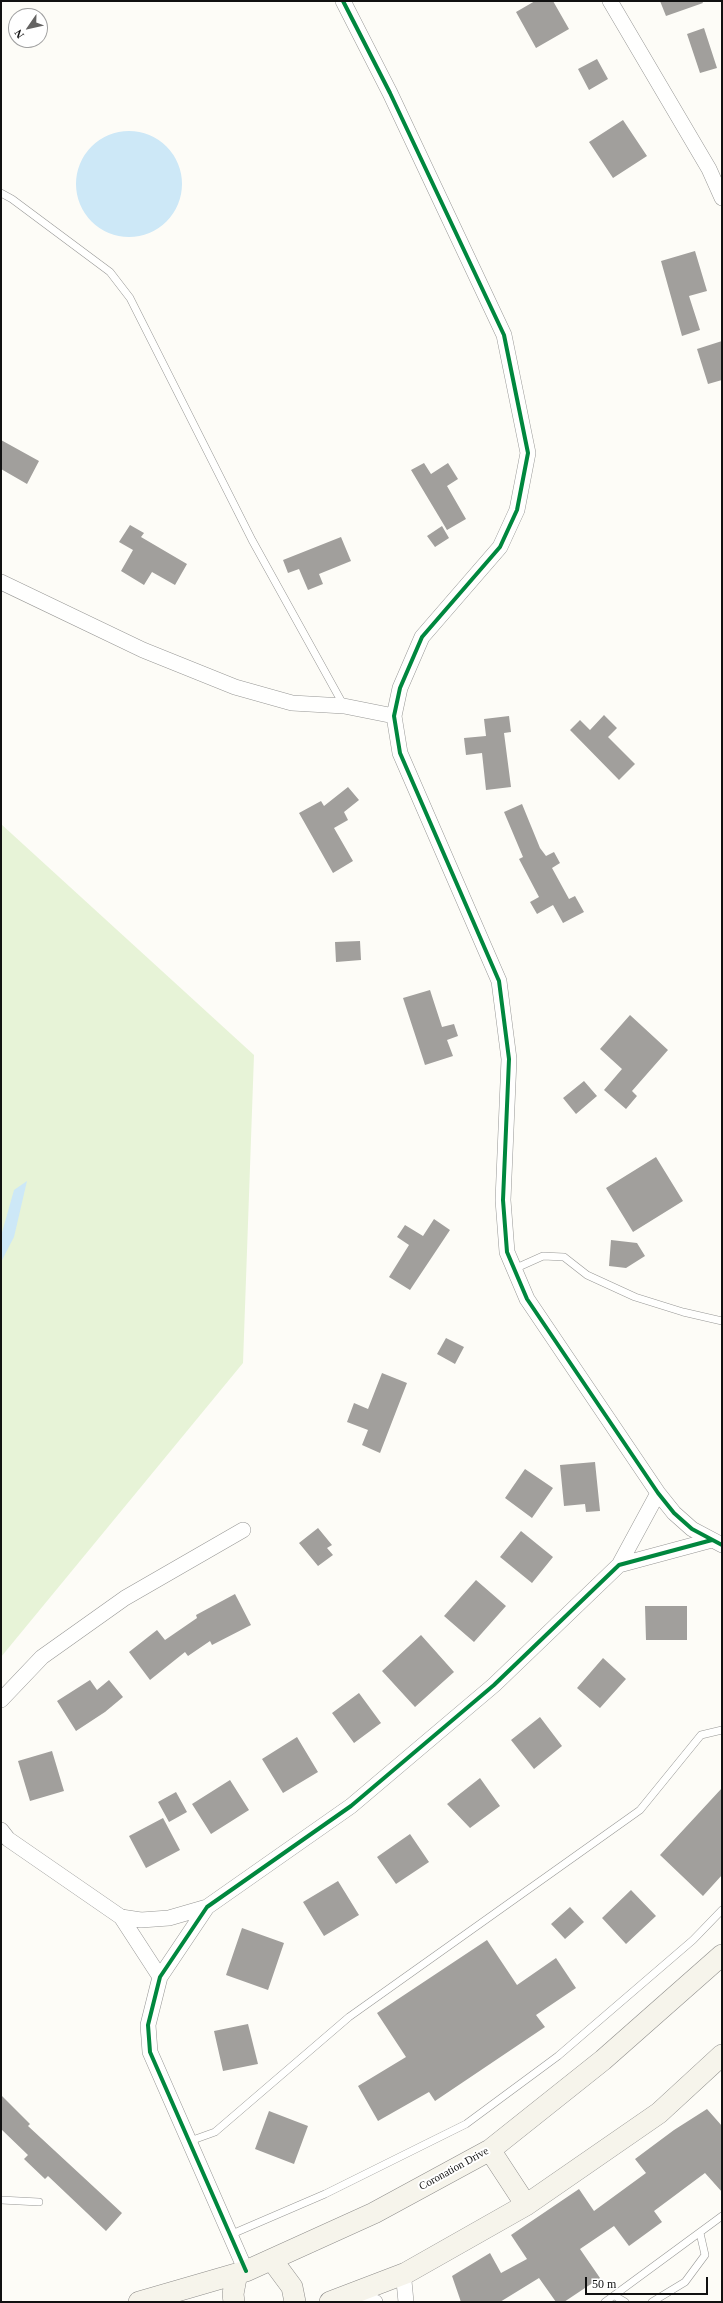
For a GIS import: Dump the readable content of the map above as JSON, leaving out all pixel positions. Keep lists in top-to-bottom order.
{
  "streets": {
    "street": ["Coronation Drive"]
  },
  "scale_bar": "50 m",
  "north": "bottom left"
}
